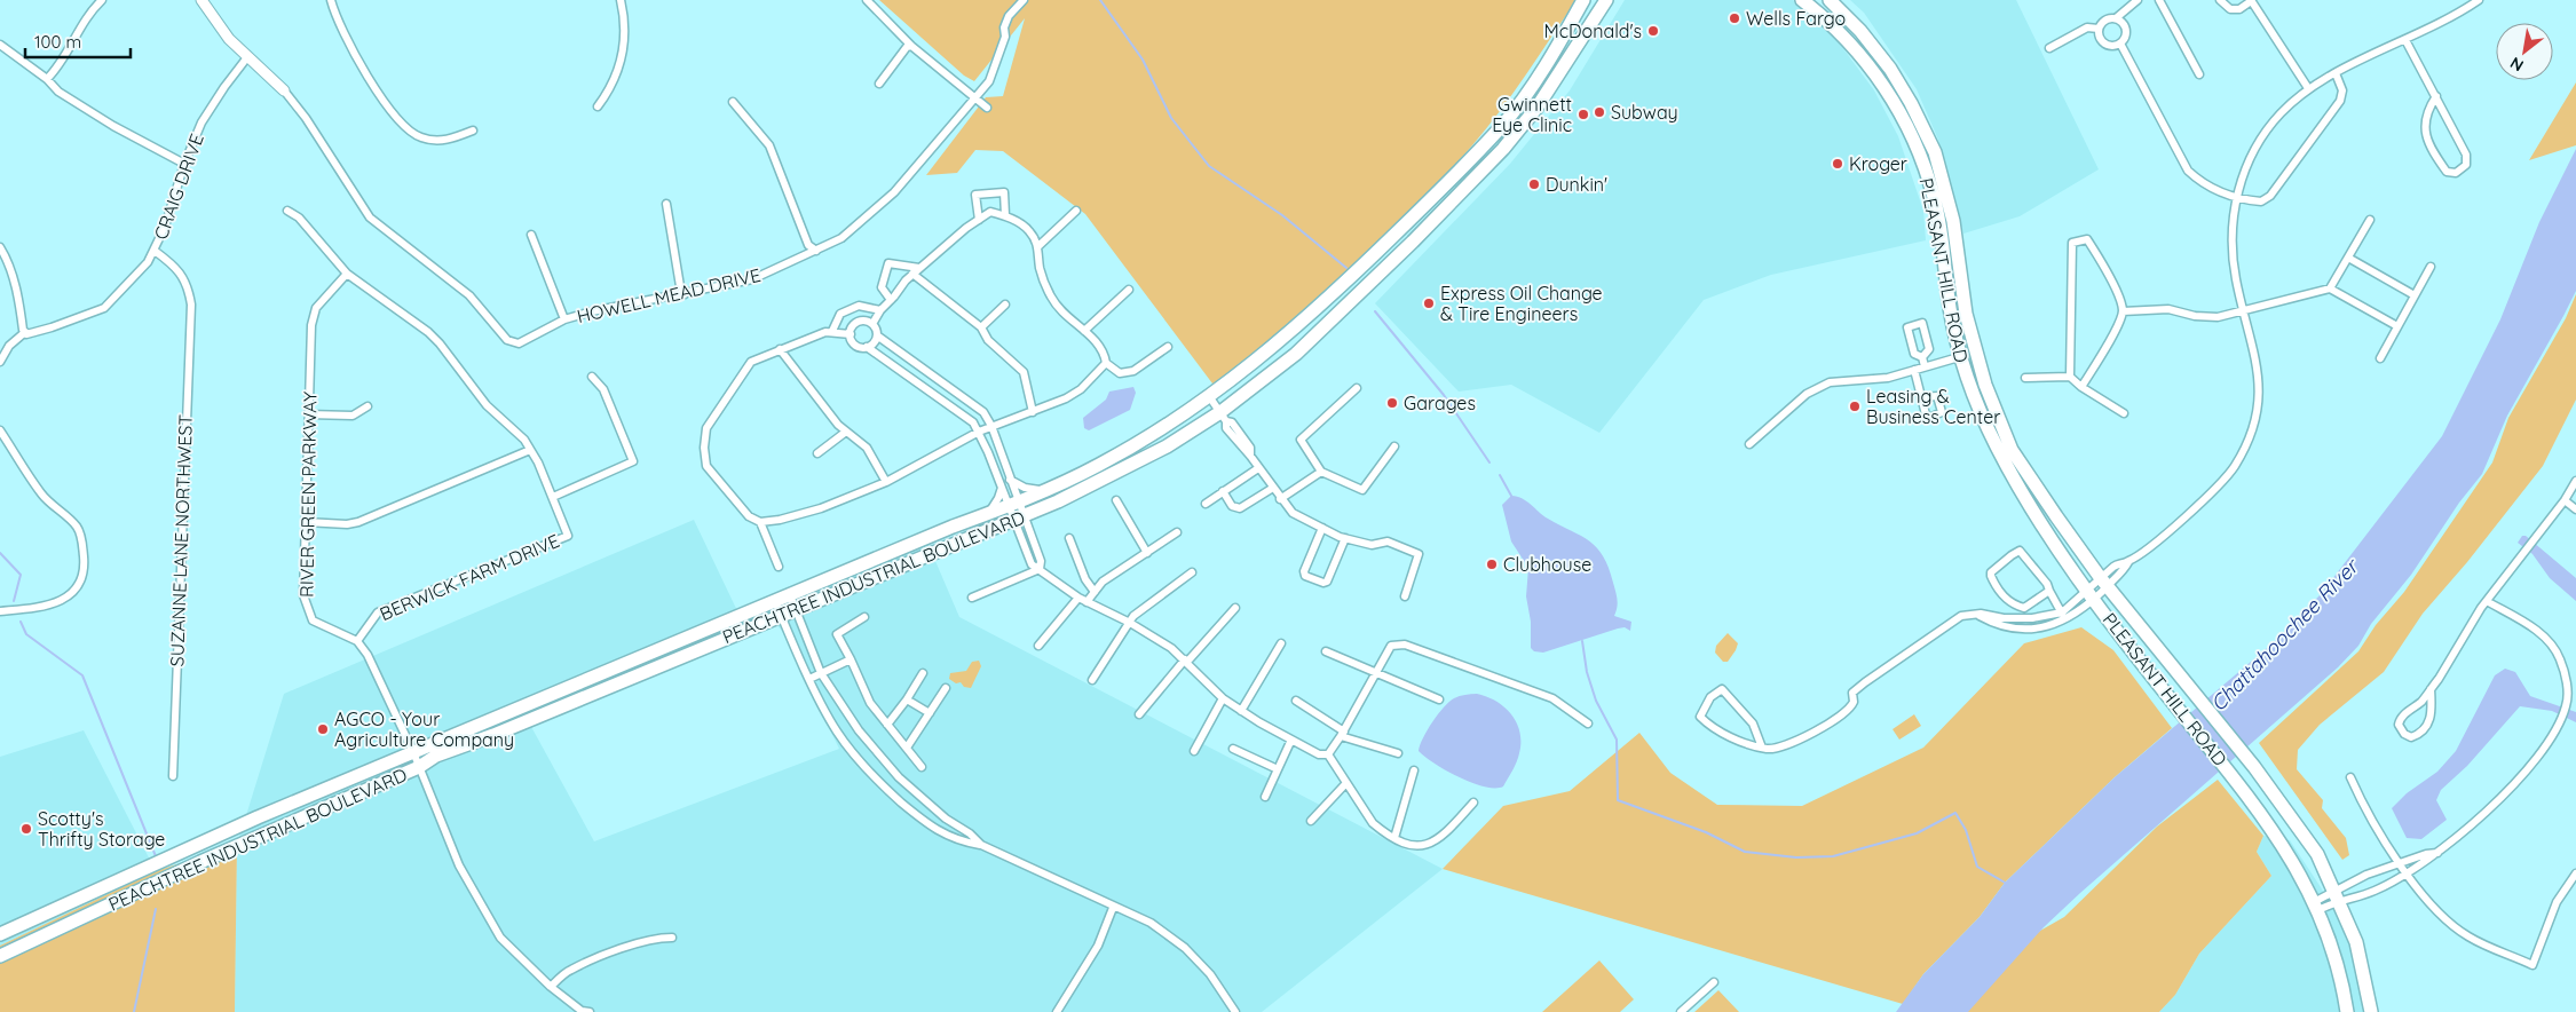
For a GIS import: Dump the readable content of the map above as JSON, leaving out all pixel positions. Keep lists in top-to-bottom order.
{
  "streets": {
    "highway": ["PLEASANT HILL ROAD", "PEACHTREE INDUSTRIAL BOULEVARD"],
    "street": [
      "CRAIG DRIVE",
      "HOWELL MEAD DRIVE",
      "RIVER GREEN PARKWAY",
      "SUZANNE LANE NORTHWEST",
      "BERWICK FARM DRIVE"
    ]
  },
  "crossings": [
    ["CRAIG DRIVE", "SUZANNE LANE NORTHWEST"],
    ["RIVER GREEN PARKWAY", "BERWICK FARM DRIVE"]
  ],
  "water": ["Chattahoochee River"],
  "places": [
    "Wells Fargo",
    "McDonald's",
    "Subway",
    "Gwinnett Eye Clinic",
    "Kroger",
    "Dunkin'",
    "Express Oil Change & Tire Engineers",
    "Garages",
    "Leasing & Business Center",
    "Clubhouse",
    "AGCO - Your Agriculture Company",
    "Scotty's Thrifty Storage"
  ],
  "scale_bar": "100 m",
  "north": "bottom left"
}
